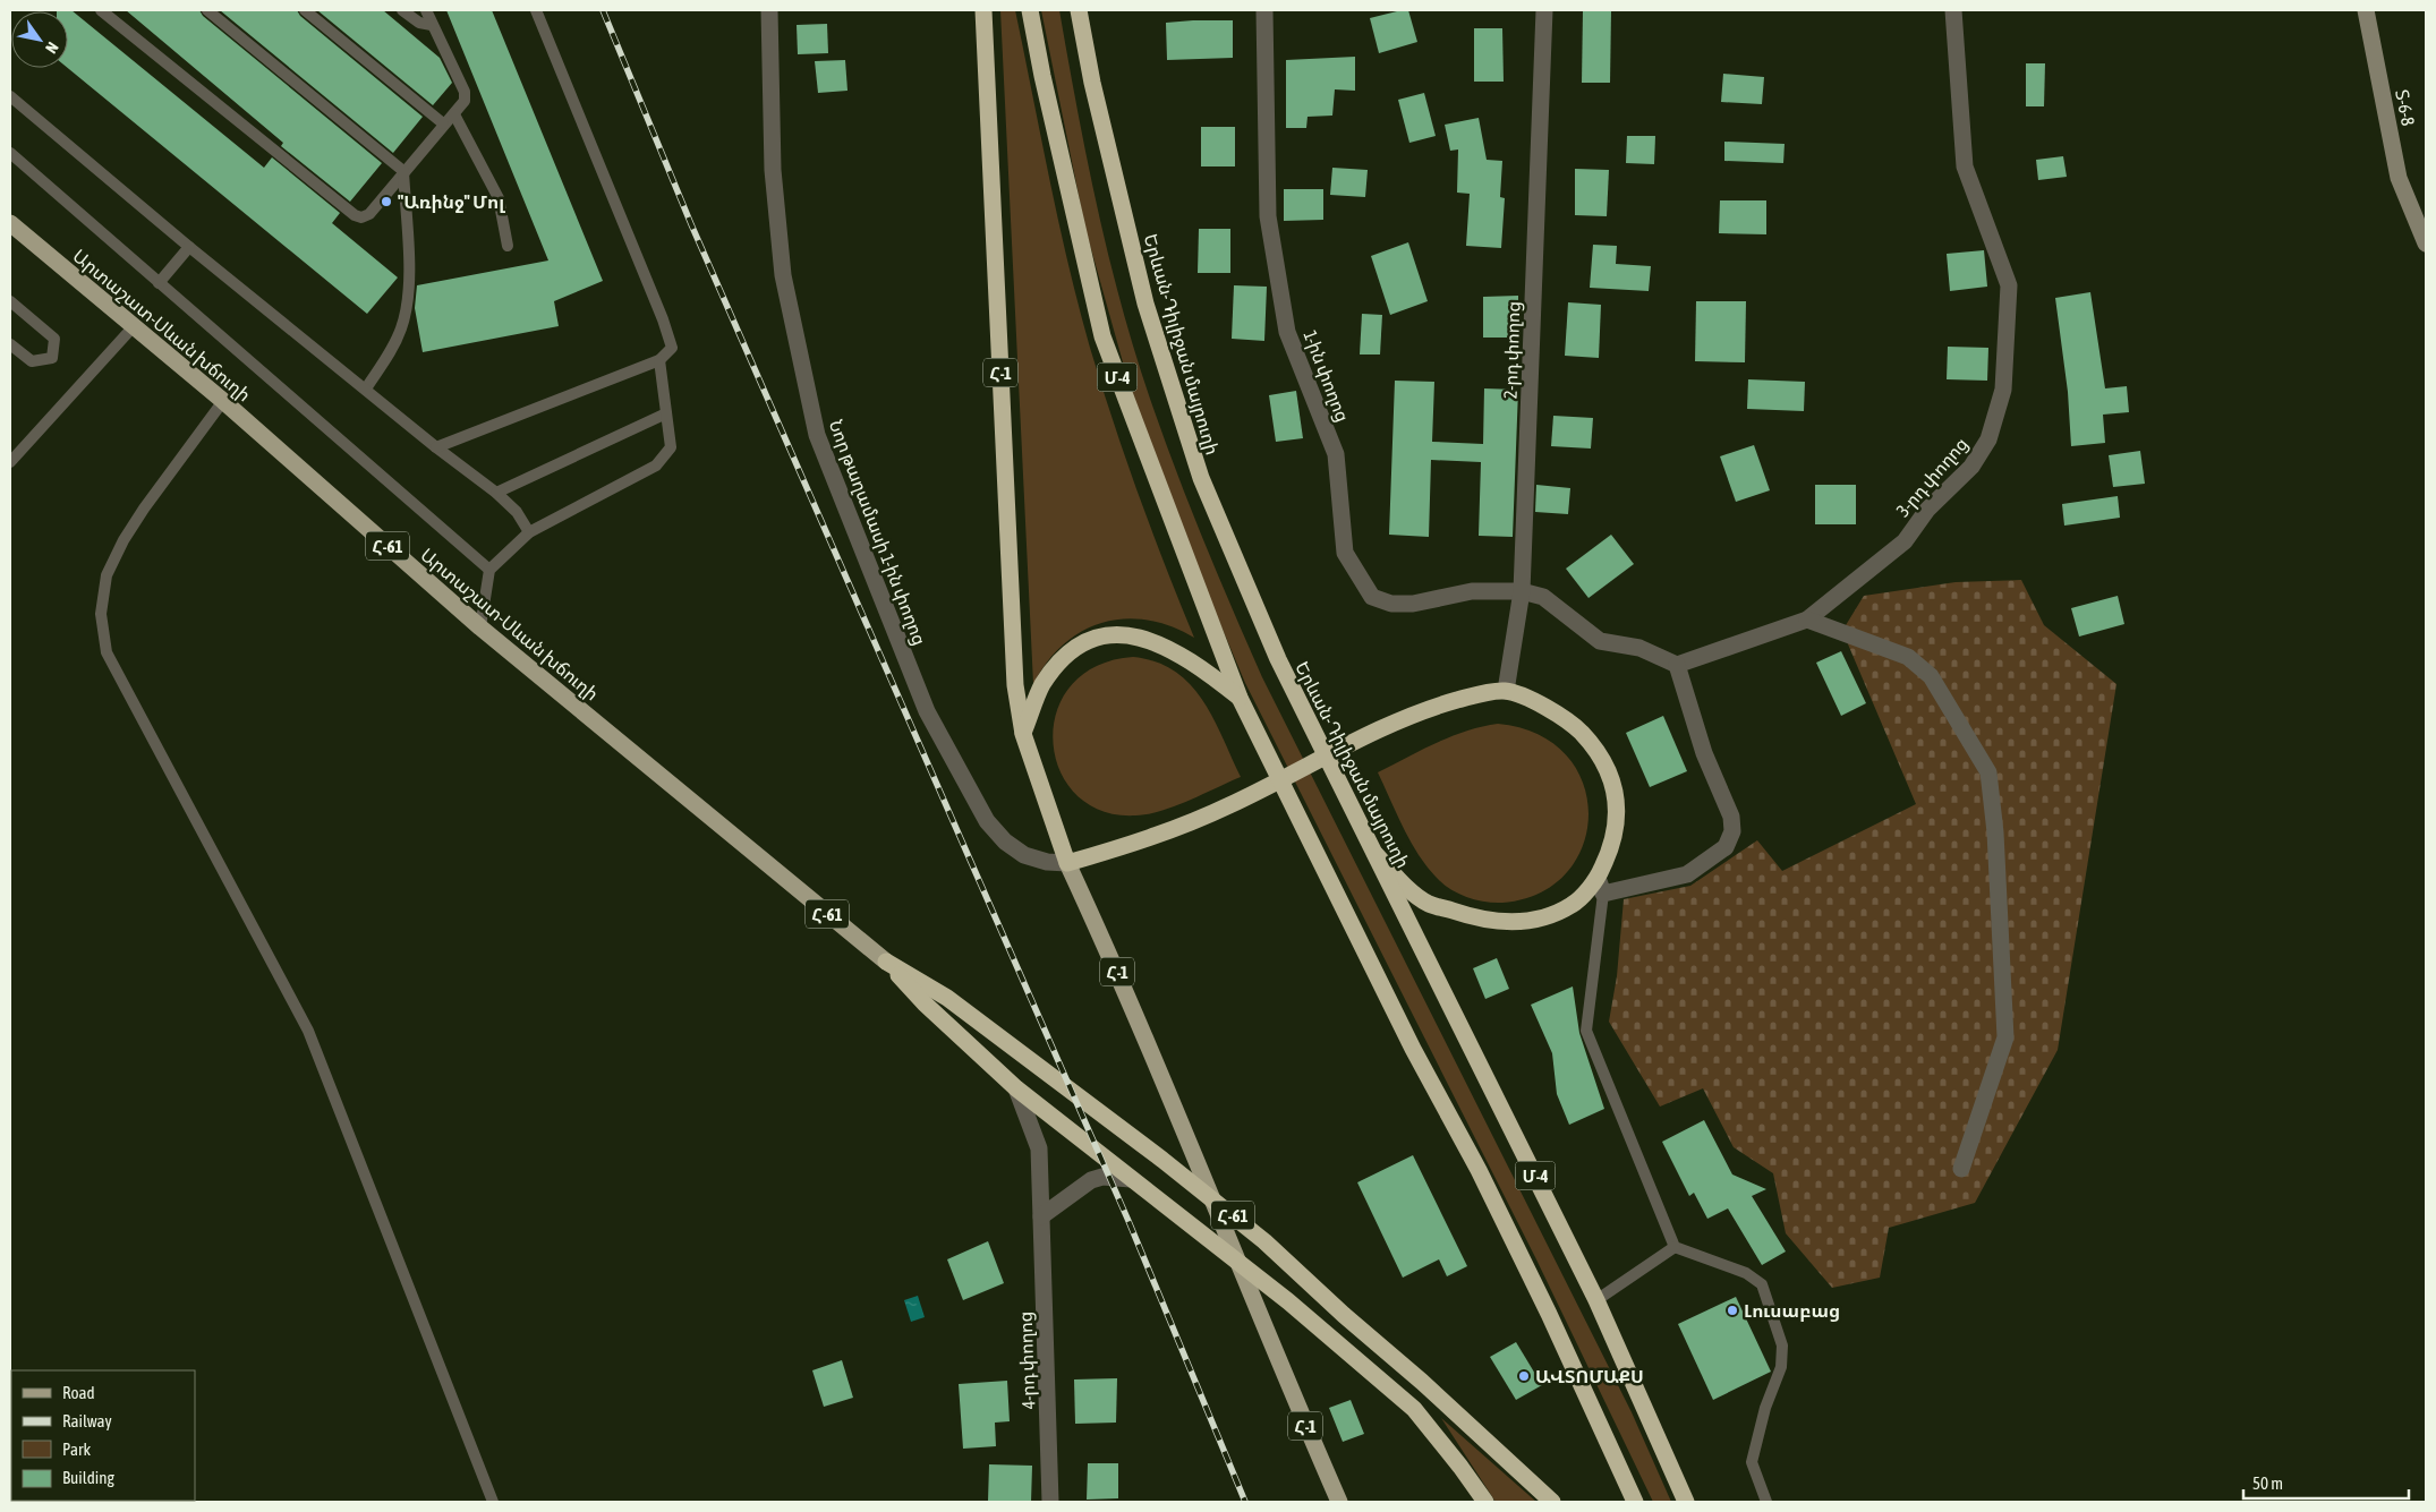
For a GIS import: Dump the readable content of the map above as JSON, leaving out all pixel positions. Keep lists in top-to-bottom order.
{
  "streets": {
    "highway": [
      "Երևան-Դիլիջան մայրուղի",
      "Հ-1",
      "Մ-4",
      "Հ-61"
    ],
    "main road": ["Արտաշատ-Սևան խճուղի"],
    "street": [
      "Տ-6-8",
      "2-րդ փողոց",
      "1-ին փողոց",
      "3-րդ փողոց",
      "Նոր թաղամասի 1-ին փողոց",
      "4-րդ փողոց"
    ]
  },
  "crossings": [
    ["Արտաշատ-Սևան խճուղի", "Հ-61"],
    ["2-րդ փողոց", "1-ին փողոց"],
    ["Հ-1", "Նոր թաղամասի 1-ին փողոց"],
    ["Հ-61", "4-րդ փողոց"]
  ],
  "places": ["\"Առինջ\" Մոլ", "Լուսաբաց", "ԱՎՏՈՄԱՔՍ"],
  "legend": [
    "Road",
    "Railway",
    "Park",
    "Building"
  ],
  "scale_bar": "50 m",
  "north": "bottom right"
}
